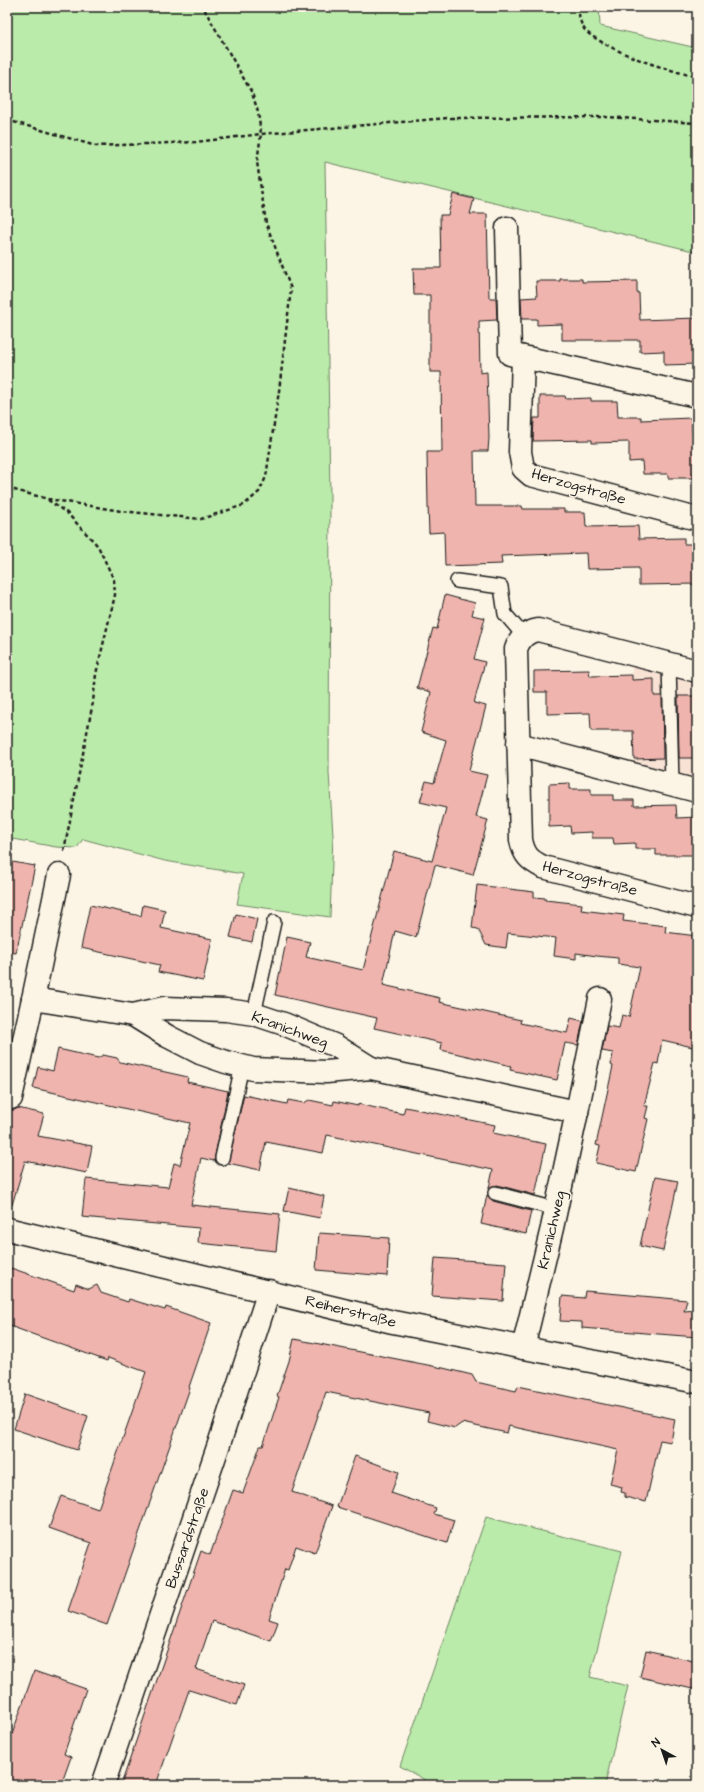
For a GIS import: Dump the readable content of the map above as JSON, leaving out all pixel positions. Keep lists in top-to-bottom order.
{
  "streets": {
    "street": [
      "Herzogstraße",
      "Kranichweg",
      "Reiherstraße",
      "Bussardstraße"
    ]
  },
  "crossings": [
    ["Kranichweg", "Reiherstraße"],
    ["Reiherstraße", "Bussardstraße"]
  ],
  "north": "top left"
}
